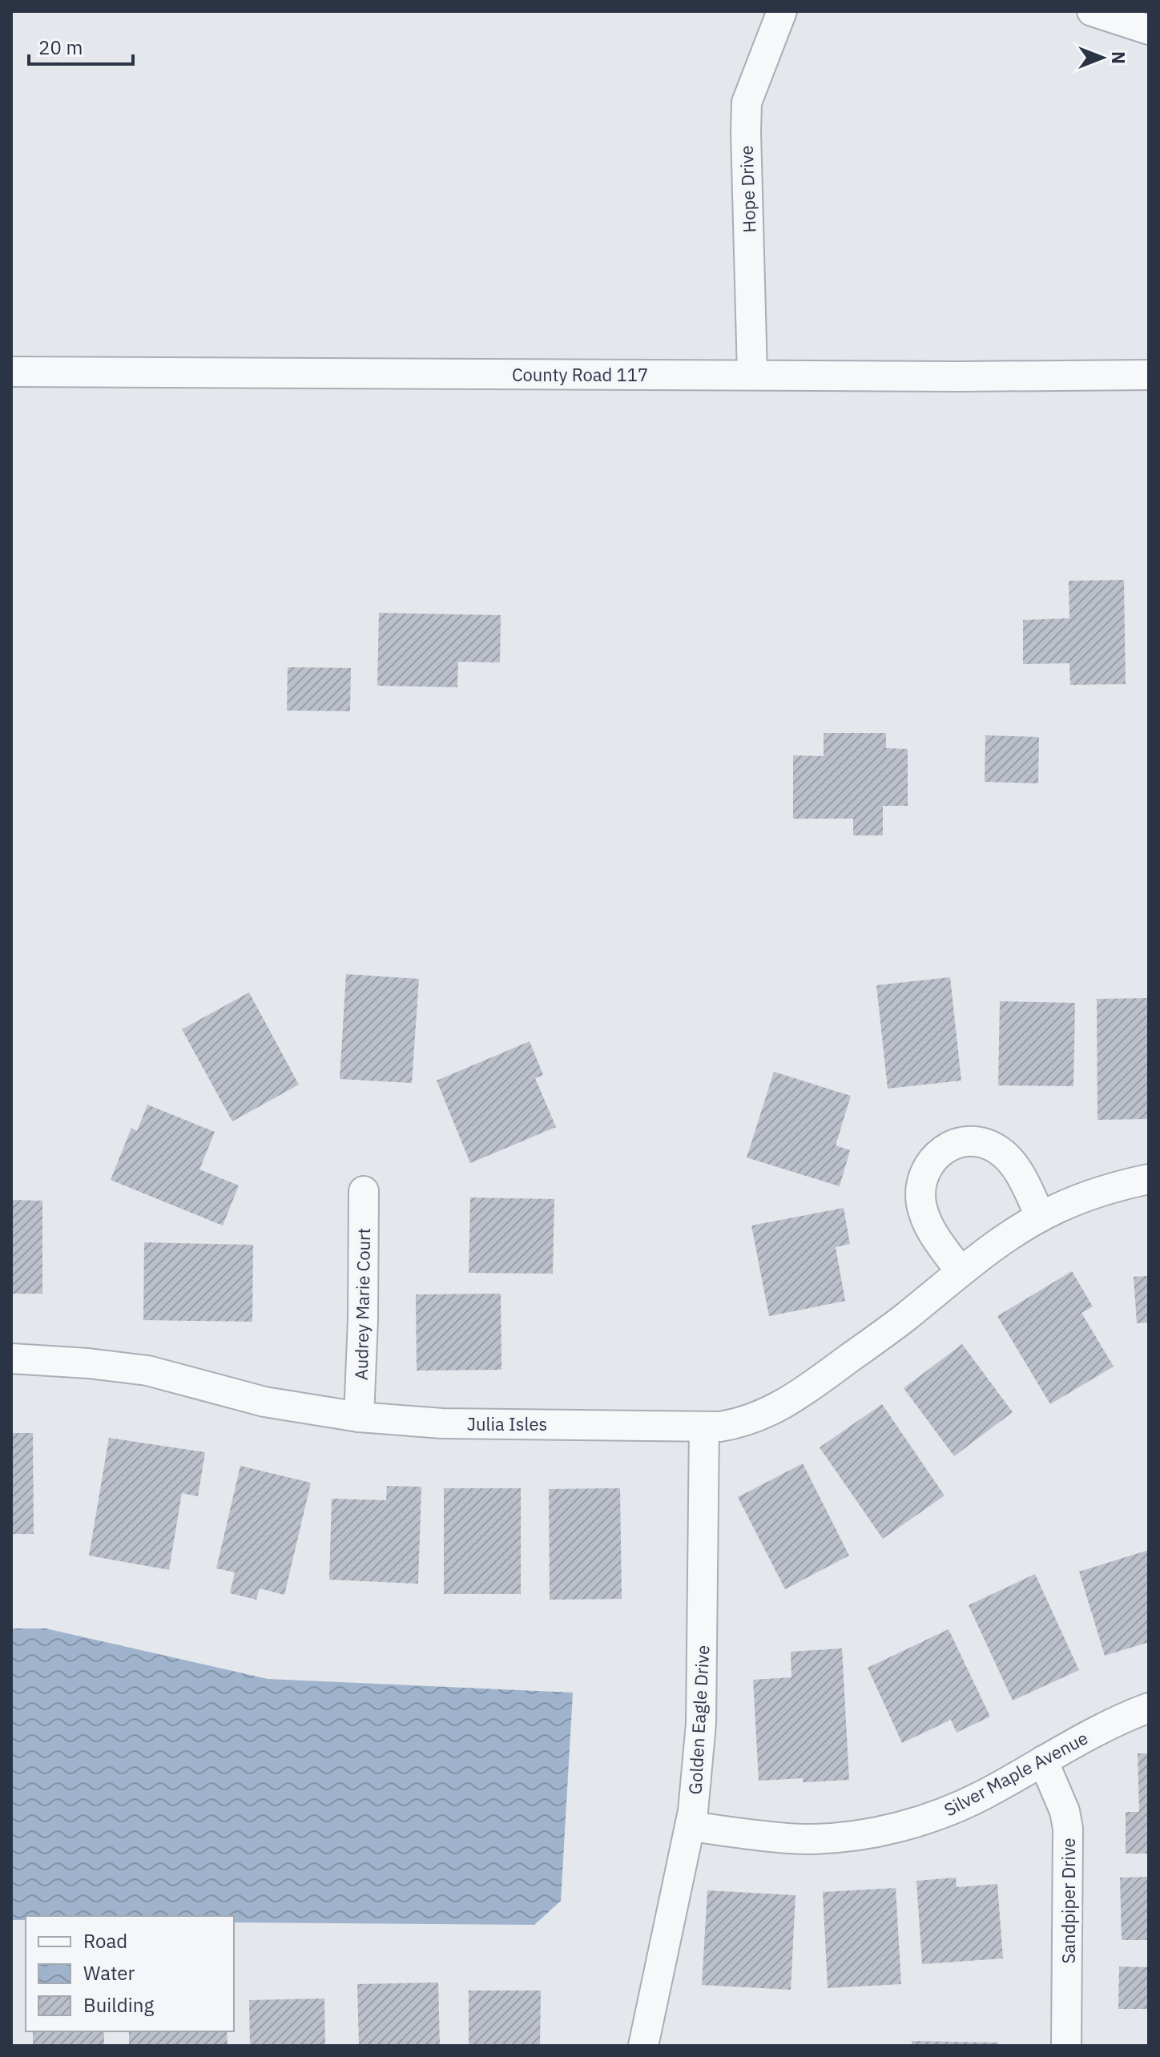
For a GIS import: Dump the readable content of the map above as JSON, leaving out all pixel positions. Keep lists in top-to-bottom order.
{
  "streets": {
    "street": [
      "Hope Drive",
      "County Road 117",
      "Audrey Marie Court",
      "Julia Isles",
      "Golden Eagle Drive",
      "Silver Maple Avenue",
      "Sandpiper Drive"
    ]
  },
  "crossings": [
    ["Hope Drive", "County Road 117"],
    ["Audrey Marie Court", "Julia Isles"],
    ["Julia Isles", "Golden Eagle Drive"],
    ["Golden Eagle Drive", "Silver Maple Avenue"],
    ["Silver Maple Avenue", "Sandpiper Drive"]
  ],
  "legend": ["Road", "Water", "Building"],
  "scale_bar": "20 m",
  "north": "right"
}
